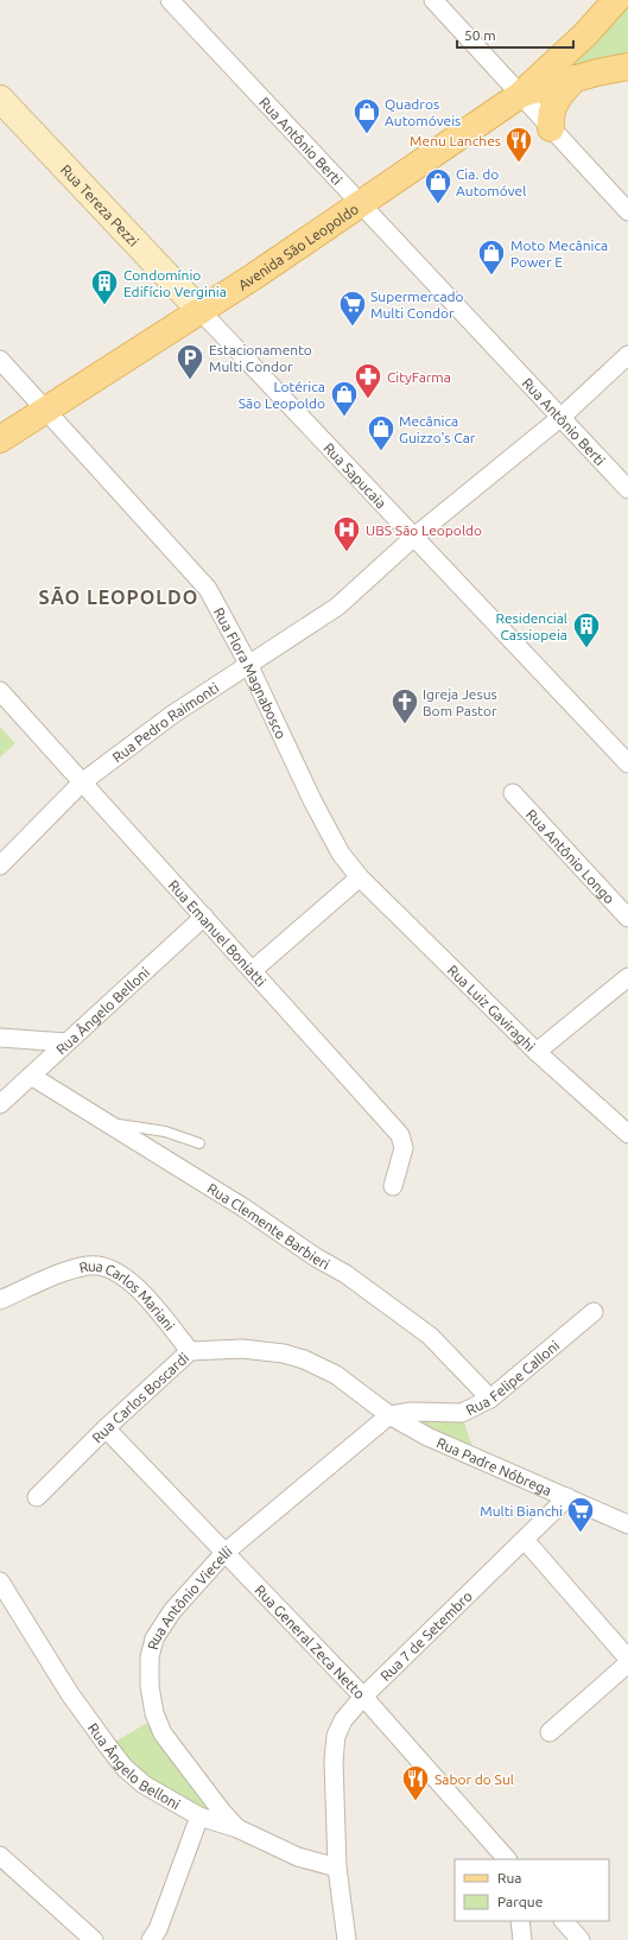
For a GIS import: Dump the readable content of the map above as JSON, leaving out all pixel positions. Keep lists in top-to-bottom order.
{
  "streets": {
    "main road": ["Avenida São Leopoldo"],
    "street": [
      "Rua Antônio Berti",
      "Rua Tereza Pezzi",
      "Rua Sapucaia",
      "Rua Flora Magnabosco",
      "Rua Pedro Raimonti",
      "Rua Antônio Longo",
      "Rua Emanuel Boniatti",
      "Rua Luiz Gaviraghi",
      "Rua Ângelo Belloni",
      "Rua Clemente Barbieri",
      "Rua Carlos Mariani",
      "Rua Felipe Calloni",
      "Rua Carlos Boscardi",
      "Rua Padre Nóbrega",
      "Rua Antônio Viecelli",
      "Rua 7 de Setembro",
      "Rua General Zeca Netto"
    ]
  },
  "crossings": [
    ["Rua Antônio Berti", "Avenida São Leopoldo"],
    ["Rua Antônio Berti", "Rua Pedro Raimonti"],
    ["Rua Tereza Pezzi", "Avenida São Leopoldo"],
    ["Rua Tereza Pezzi", "Rua Sapucaia"],
    ["Avenida São Leopoldo", "Rua Sapucaia"],
    ["Avenida São Leopoldo", "Rua Flora Magnabosco"],
    ["Rua Sapucaia", "Rua Pedro Raimonti"],
    ["Rua Flora Magnabosco", "Rua Pedro Raimonti"],
    ["Rua Flora Magnabosco", "Rua Luiz Gaviraghi"],
    ["Rua Pedro Raimonti", "Rua Emanuel Boniatti"],
    ["Rua Emanuel Boniatti", "Rua Ângelo Belloni"],
    ["Rua Ângelo Belloni", "Rua Clemente Barbieri"],
    ["Rua Ângelo Belloni", "Rua Antônio Viecelli"],
    ["Rua Ângelo Belloni", "Rua 7 de Setembro"],
    ["Rua Clemente Barbieri", "Rua Felipe Calloni"],
    ["Rua Carlos Mariani", "Rua Carlos Boscardi"],
    ["Rua Felipe Calloni", "Rua Carlos Boscardi"],
    ["Rua Felipe Calloni", "Rua Padre Nóbrega"],
    ["Rua Felipe Calloni", "Rua Antônio Viecelli"],
    ["Rua Carlos Boscardi", "Rua Padre Nóbrega"],
    ["Rua Carlos Boscardi", "Rua Antônio Viecelli"],
    ["Rua Carlos Boscardi", "Rua General Zeca Netto"],
    ["Rua Padre Nóbrega", "Rua Antônio Viecelli"],
    ["Rua Padre Nóbrega", "Rua 7 de Setembro"],
    ["Rua Antônio Viecelli", "Rua General Zeca Netto"],
    ["Rua 7 de Setembro", "Rua General Zeca Netto"]
  ],
  "districts": ["SÃO LEOPOLDO"],
  "places": {
    "shop": [
      "Quadros Automóveis",
      "Cia. do Automóvel",
      "Moto Mecânica Power E",
      "Lotérica São Leopoldo",
      "Mecânica Guizzo's Car"
    ],
    "restaurant": ["Menu Lanches", "Sabor do Sul"],
    "building": ["Condomínio Edifício Verginia", "Residencial Cassiopeia"],
    "supermarket": ["Supermercado Multi Condor", "Multi Bianchi"],
    "parking": ["Estacionamento Multi Condor"],
    "pharmacy": ["CityFarma"],
    "hospital": ["UBS São Leopoldo"],
    "church": ["Igreja Jesus Bom Pastor"]
  },
  "legend": ["Rua", "Parque"],
  "scale_bar": "50 m"
}
